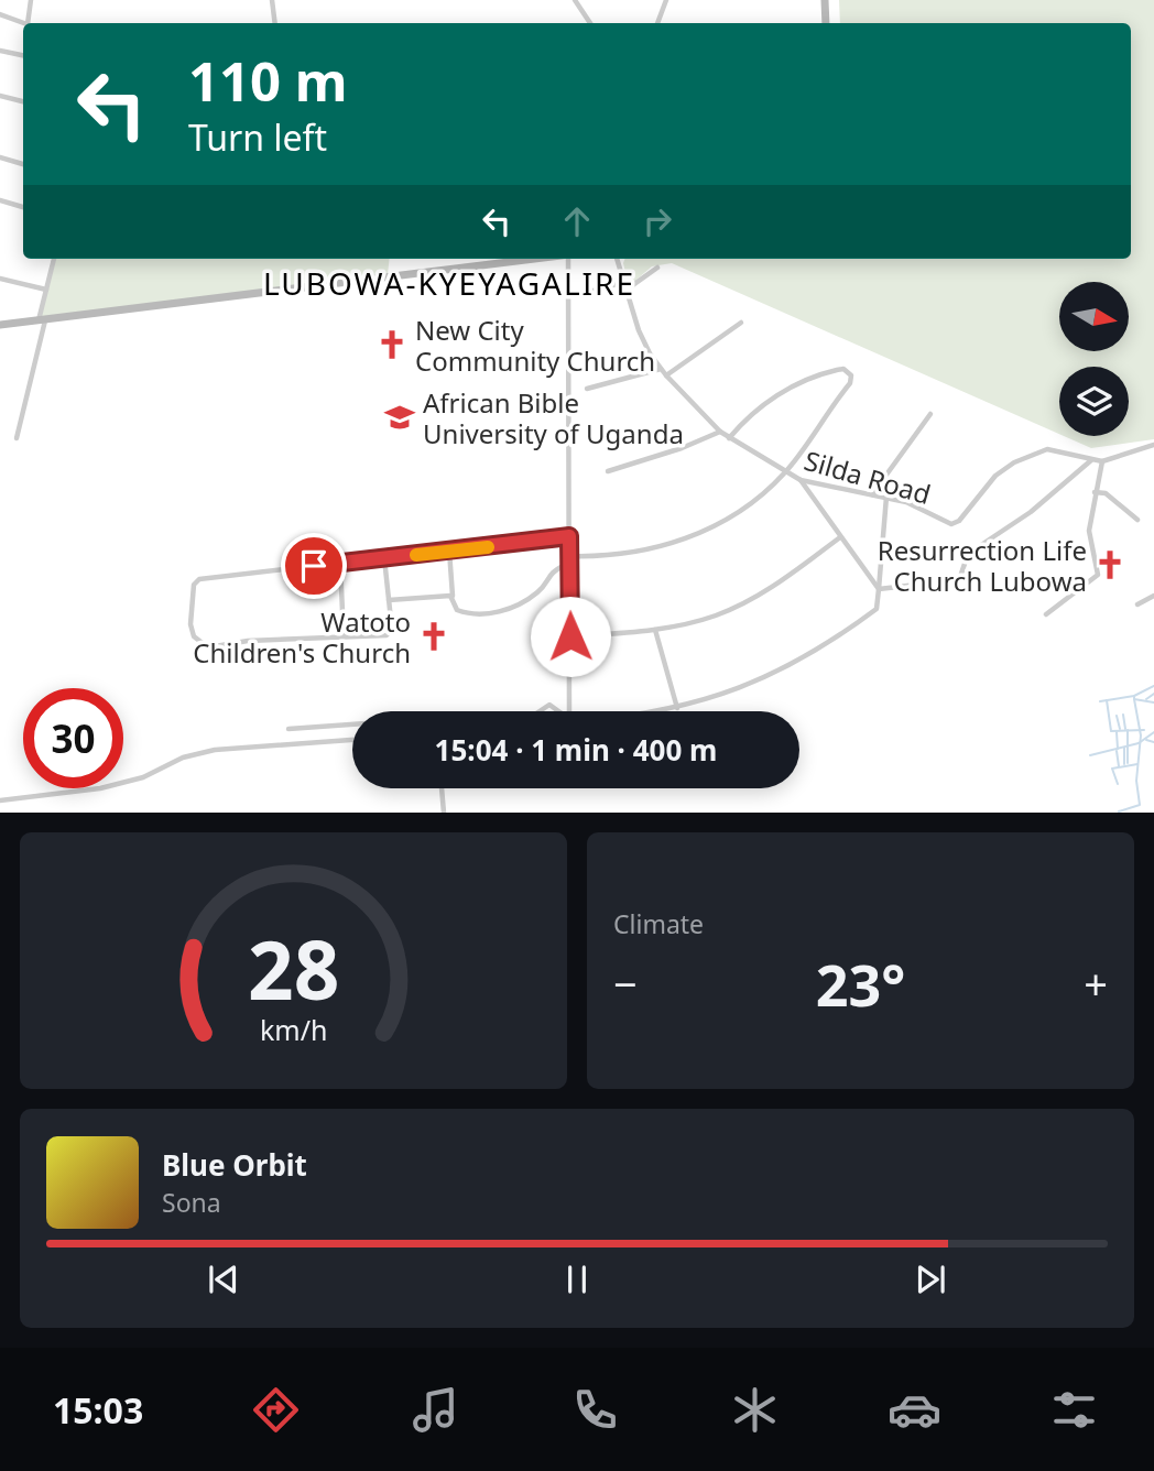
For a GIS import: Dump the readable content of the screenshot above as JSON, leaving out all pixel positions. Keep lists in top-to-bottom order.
{
  "streets": {
    "street": ["Silda Road"]
  },
  "districts": ["LUBOWA-KYEYAGALIRE"],
  "places": {
    "church": ["New City Community Church", "Resurrection Life Church Lubowa", "Watoto Children's Church"],
    "school or university": ["African Bible University of Uganda"]
  },
  "north": "right",
  "page": {
    "turn": ["110 m", "Turn left"],
    "limit": "30",
    "trip": "15:04 · 1 min · 400 m",
    "tile": "Climate",
    "heat": ["−", "23°", "+"],
    "song": ["Blue Orbit", "Sona"],
    "tabs": "15:03",
    "gauge": ["28", "km/h"]
  }
}
